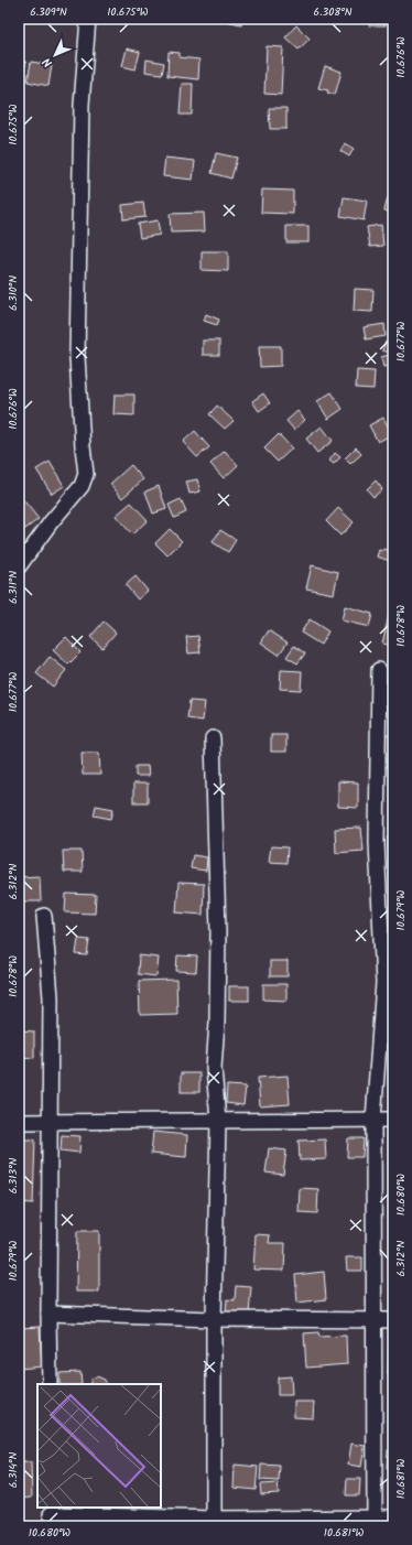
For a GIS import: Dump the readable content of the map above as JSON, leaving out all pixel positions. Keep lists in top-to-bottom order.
{
  "north": "bottom left",
  "coordinates": [
    "6.309°N",
    "10.675°W",
    "6.308°N",
    "10.676°W",
    "6.310°N",
    "10.677°W",
    "6.311°N",
    "10.678°W",
    "6.312°N",
    "10.679°W",
    "6.313°N",
    "10.680°W",
    "6.314°N",
    "10.681°W"
  ]
}
